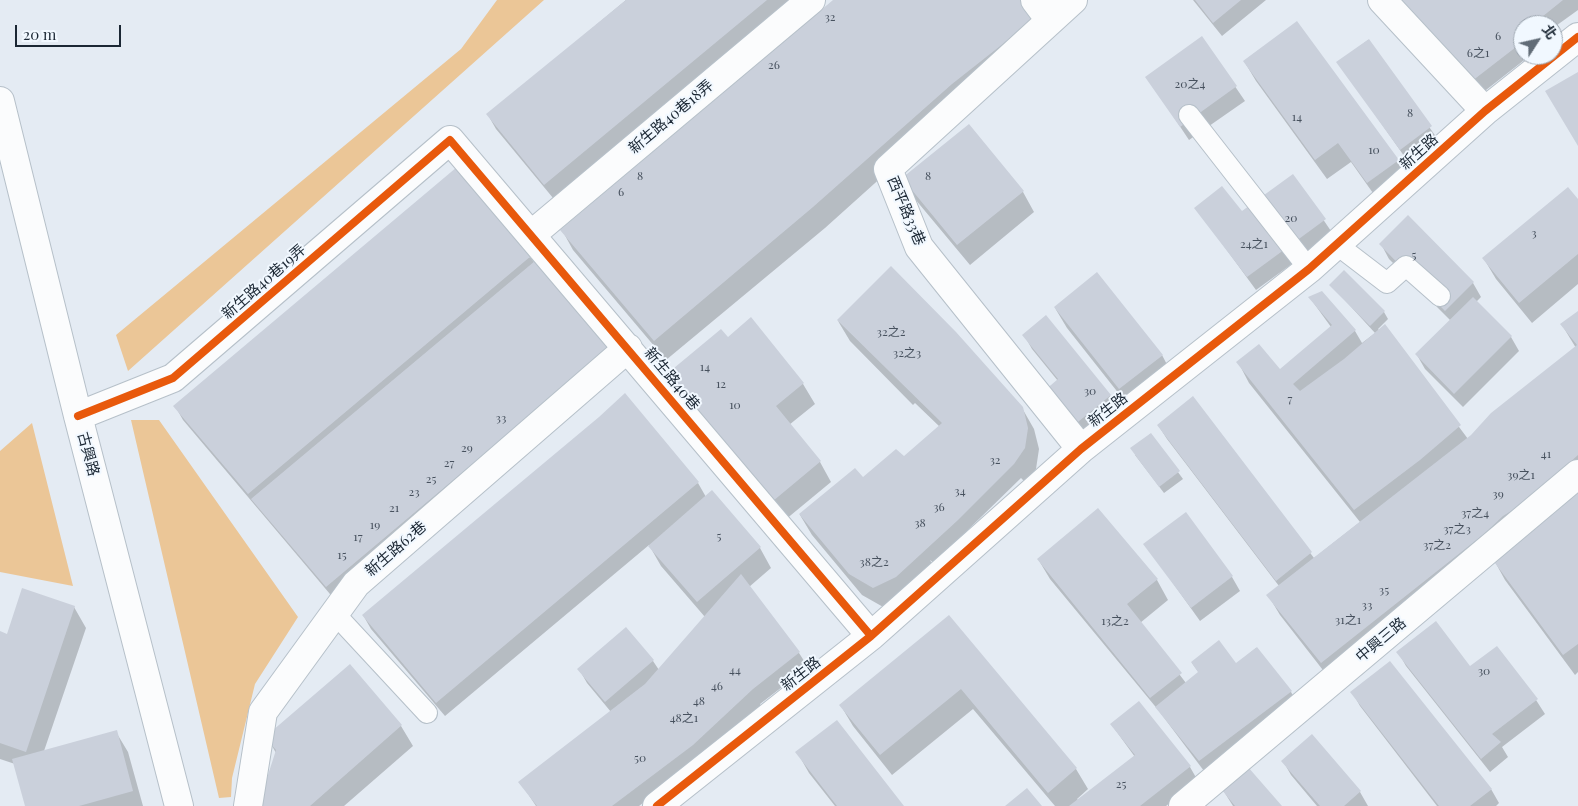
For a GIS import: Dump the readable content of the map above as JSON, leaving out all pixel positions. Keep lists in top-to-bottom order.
{
  "streets": {
    "street": [
      "新生路40巷18弄",
      "新生路",
      "西平路33巷",
      "新生路40巷19弄",
      "新生路40巷",
      "古興路",
      "新生路62巷",
      "中興三路"
    ]
  },
  "crossings": [
    ["新生路40巷18弄", "新生路40巷"],
    ["新生路", "西平路33巷"],
    ["新生路", "新生路40巷"],
    ["新生路40巷19弄", "新生路40巷"],
    ["新生路40巷19弄", "古興路"],
    ["新生路40巷", "新生路62巷"]
  ],
  "house_numbers": [
    "32",
    "6",
    "6之1",
    "26",
    "20之4",
    "8",
    "14",
    "10",
    "8",
    "8",
    "6",
    "20",
    "3",
    "24之1",
    "5",
    "32之2",
    "32之3",
    "14",
    "12",
    "30",
    "7",
    "10",
    "33",
    "29",
    "41",
    "32",
    "27",
    "39之1",
    "25",
    "34",
    "23",
    "39",
    "36",
    "21",
    "37之4",
    "38",
    "19",
    "37之3",
    "5",
    "17",
    "37之2",
    "15",
    "38之2",
    "35",
    "33",
    "31之1",
    "13之2",
    "44",
    "30",
    "46",
    "48",
    "48之1",
    "50",
    "25"
  ],
  "scale_bar": "20 m",
  "north": "top right"
}
